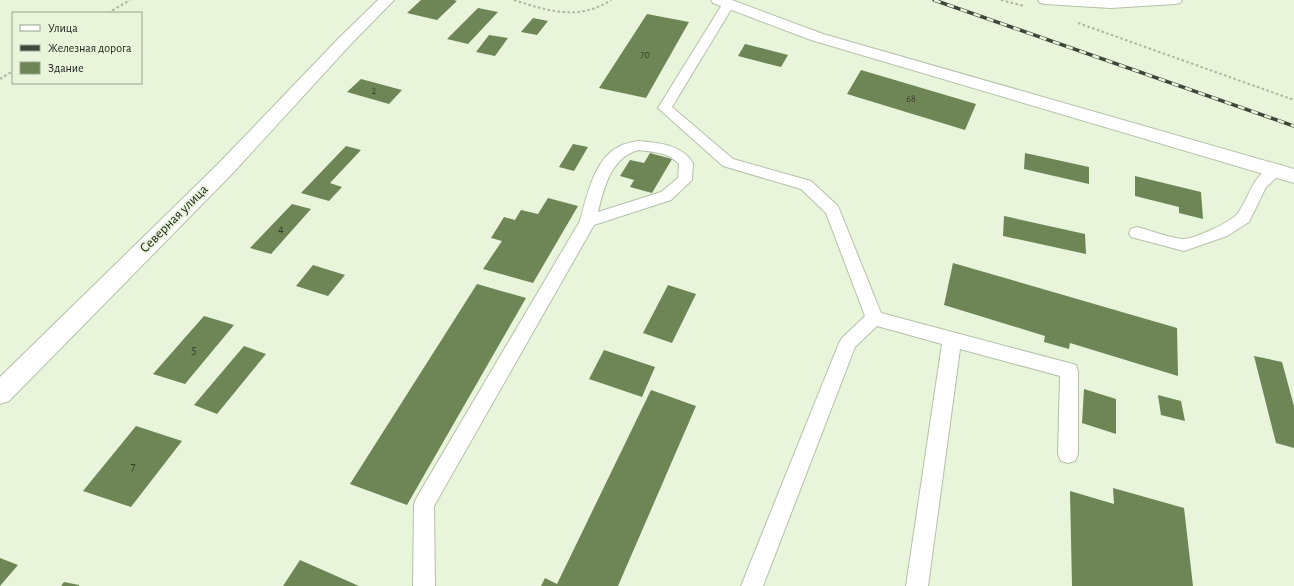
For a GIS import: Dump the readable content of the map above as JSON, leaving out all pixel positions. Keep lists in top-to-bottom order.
{
  "streets": {
    "street": ["Северная улица"]
  },
  "house_numbers": [
    "70",
    "2",
    "68",
    "4",
    "5",
    "7"
  ],
  "legend": ["Улица", "Железная дорога", "Здание"]
}
